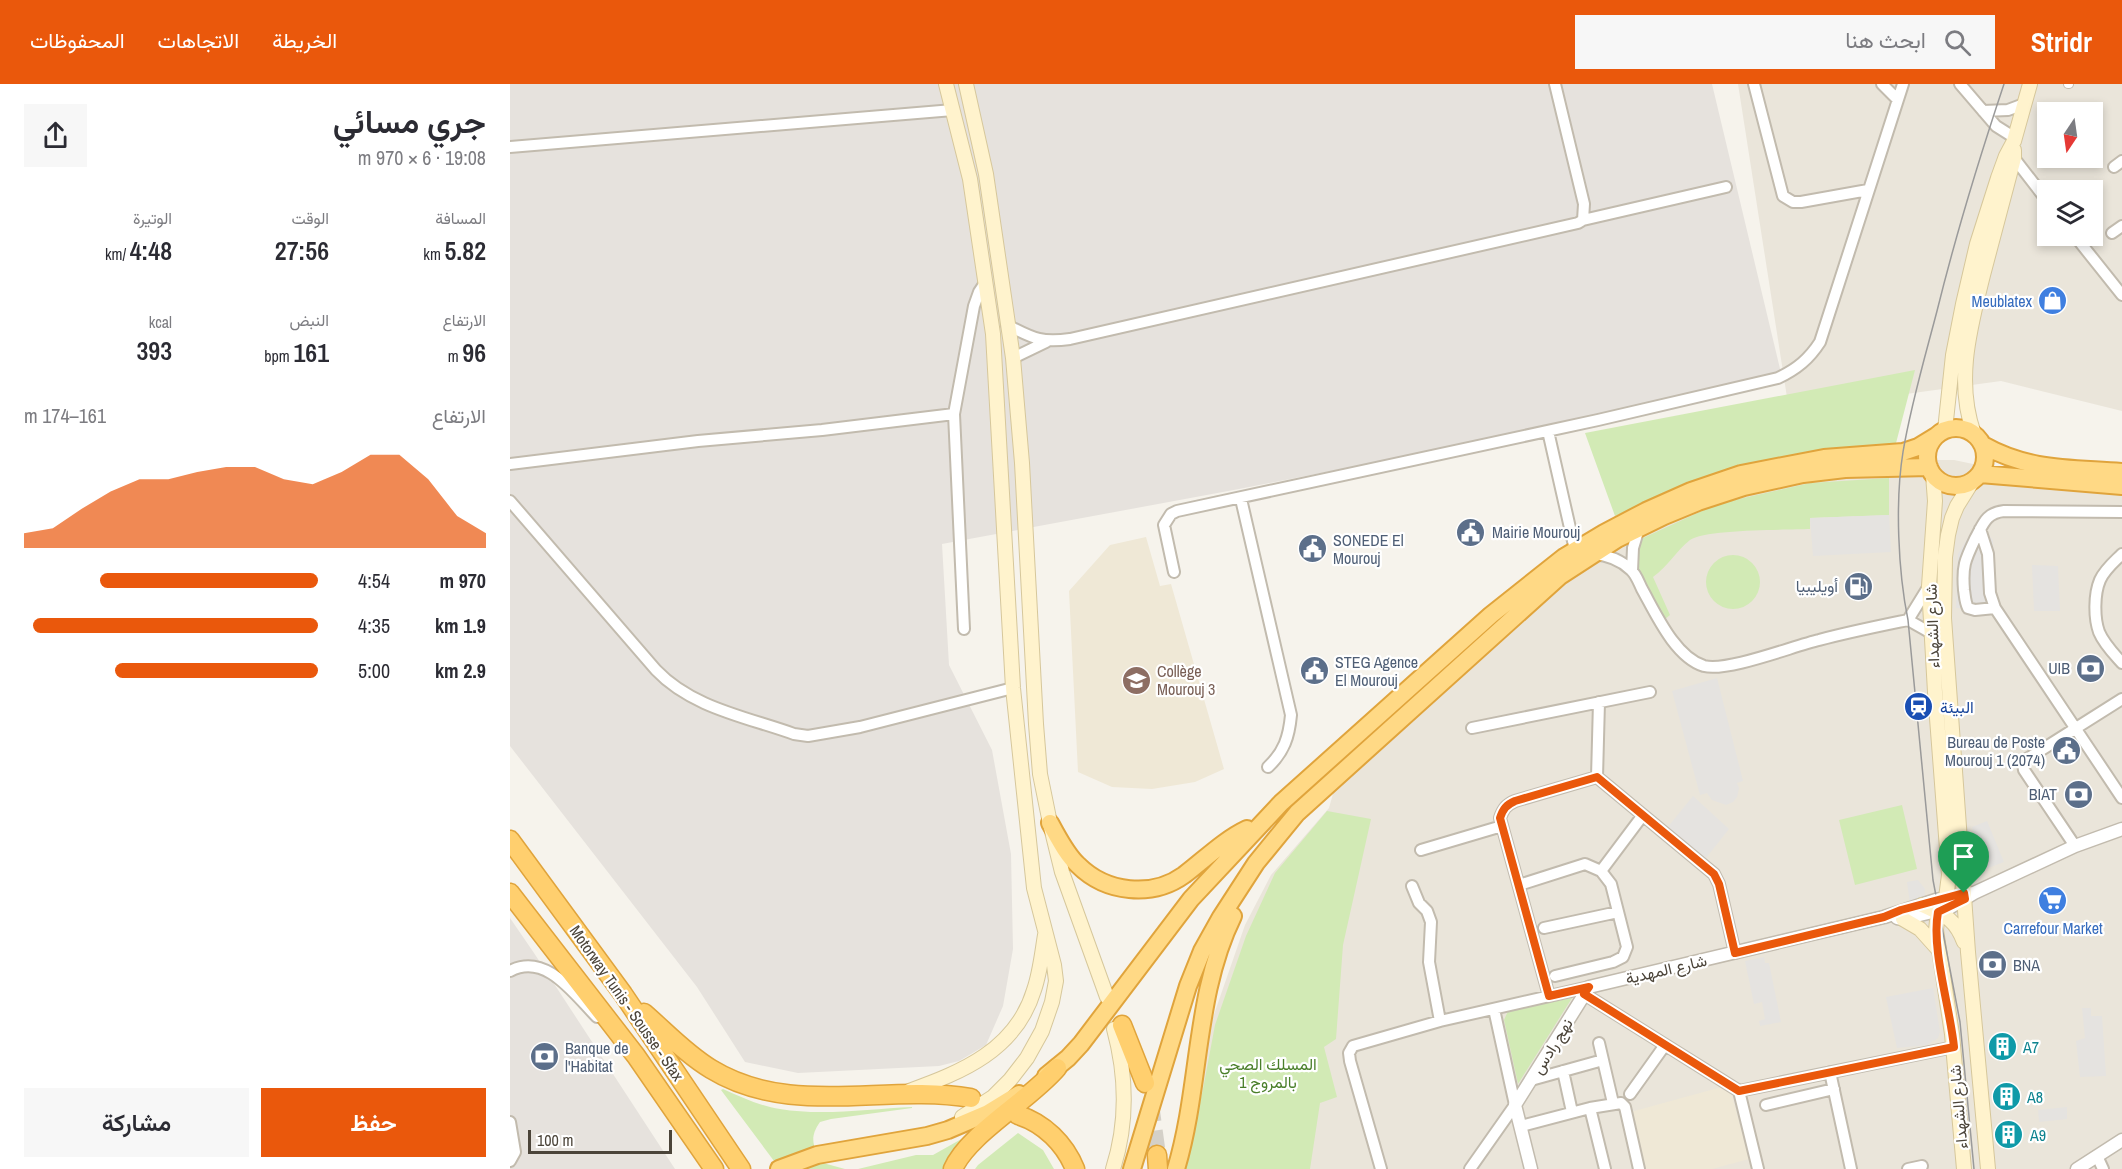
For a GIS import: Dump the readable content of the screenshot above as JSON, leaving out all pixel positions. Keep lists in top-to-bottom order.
{
  "streets": {
    "highway": ["Motorway Tunis - Sousse - Sfax"],
    "main road": ["شارع الشهداء"],
    "street": ["شارع المهدية", "نهج رادس"]
  },
  "crossings": [
    ["شارع الشهداء", "شارع المهدية"],
    ["شارع المهدية", "نهج رادس"]
  ],
  "parks": ["المسلك الصحي بالمروج 1"],
  "places": {
    "shop": ["Meublatex"],
    "public building": [
      "Mairie Mourouj",
      "SONEDE El Mourouj",
      "STEG Agence El Mourouj",
      "Bureau de Poste Mourouj 1 (2074)"
    ],
    "fuel station": ["أويليبيا"],
    "bank": [
      "UIB",
      "BIAT",
      "BNA",
      "Banque de l'Habitat"
    ],
    "school or university": ["Collège Mourouj 3"],
    "station": ["البيئة"],
    "supermarket": ["Carrefour Market"],
    "building": ["A7", "A8", "A9"]
  },
  "scale_bar": "100 m",
  "north": "bottom",
  "page": {
    "header": "Stridr",
    "search": "ابحث هنا",
    "nav": ["الخريطة", "الاتجاهات", "المحفوظات"],
    "heading": ["جري مسائي", "19:08 · 6 × 970 m"],
    "stats": [
      ["المسافة", "5.82 km"],
      ["الوقت", "27:56"],
      ["الوتيرة", "4:48 /km"],
      ["الارتفاع", "96 m"],
      ["النبض", "161 bpm"],
      ["kcal", "393"]
    ],
    "chart": ["الارتفاع", "161–174 m"],
    "list": [
      {
        "name": "970 m",
        "note": "4:54"
      },
      {
        "name": "1.9 km",
        "note": "4:35"
      },
      {
        "name": "2.9 km",
        "note": "5:00"
      }
    ],
    "buttons": ["حفظ", "مشاركة"],
    "scale": "100 m"
  }
}
